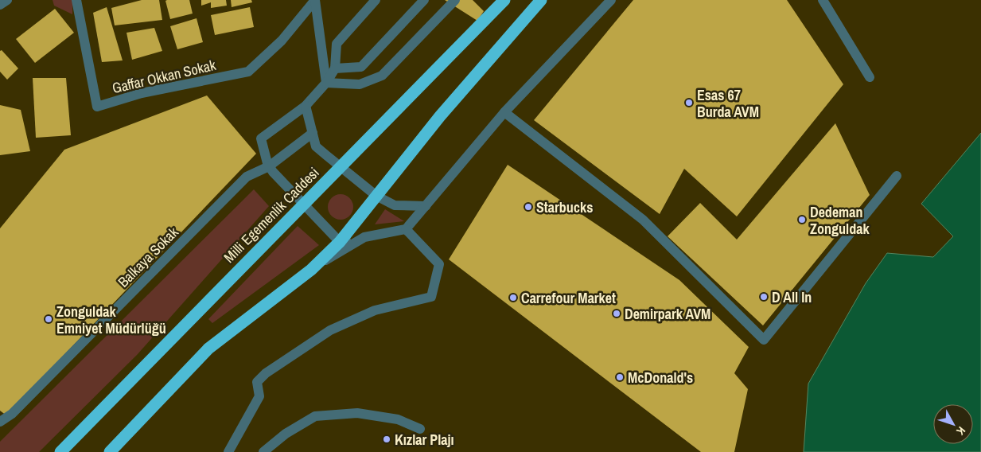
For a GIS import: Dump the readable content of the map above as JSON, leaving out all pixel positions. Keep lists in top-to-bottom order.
{
  "streets": {
    "highway": ["Milli Egemenlik Caddesi"],
    "street": ["Gaffar Okkan Sokak", "Balkaya Sokak"]
  },
  "places": [
    "Esas 67 Burda AVM",
    "Starbucks",
    "Dedeman Zonguldak",
    "D All In",
    "Carrefour Market",
    "Demirpark AVM",
    "Zonguldak Emniyet Müdürlüğü",
    "McDonald's",
    "Kızlar Plajı"
  ],
  "north": "bottom right"
}
